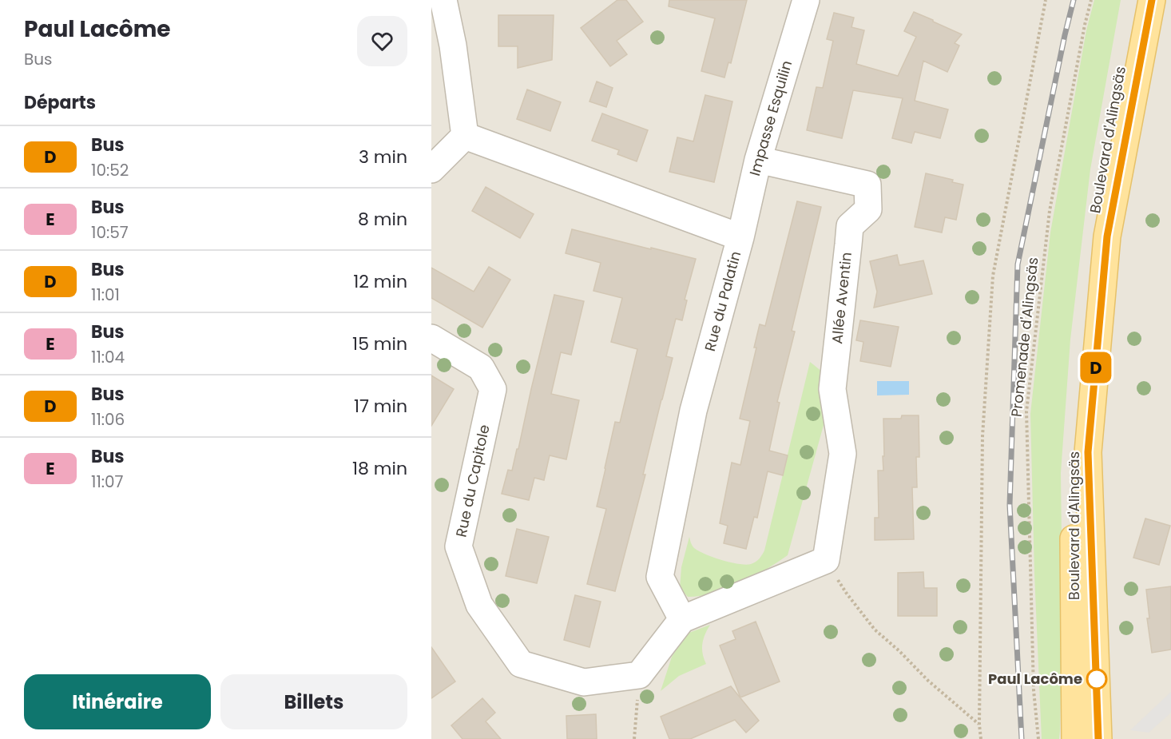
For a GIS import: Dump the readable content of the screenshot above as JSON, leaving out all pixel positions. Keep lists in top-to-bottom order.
{
  "streets": {
    "main road": ["Boulevard d'Alingsäs"],
    "street": [
      "Impasse Esquilin",
      "Allée Aventin",
      "Rue du Palatin",
      "Rue du Capitole"
    ],
    "path": ["Promenade d'Alingsäs"]
  },
  "crossings": [
    ["Impasse Esquilin", "Allée Aventin"],
    ["Impasse Esquilin", "Rue du Palatin"]
  ],
  "places": ["Paul Lacôme"],
  "lines": ["bus line D"],
  "page": {
    "heading": [
      ["Paul Lacôme", "Bus"],
      "Départs"
    ],
    "on_map": "D",
    "list": [
      {
        "mark": "D",
        "name": "Bus",
        "note": "10:52",
        "value": "3 min"
      },
      {
        "mark": "E",
        "name": "Bus",
        "note": "10:57",
        "value": "8 min"
      },
      {
        "mark": "D",
        "name": "Bus",
        "note": "11:01",
        "value": "12 min"
      },
      {
        "mark": "E",
        "name": "Bus",
        "note": "11:04",
        "value": "15 min"
      },
      {
        "mark": "D",
        "name": "Bus",
        "note": "11:06",
        "value": "17 min"
      },
      {
        "mark": "E",
        "name": "Bus",
        "note": "11:07",
        "value": "18 min"
      }
    ],
    "buttons": ["Itinéraire", "Billets"]
  }
}
